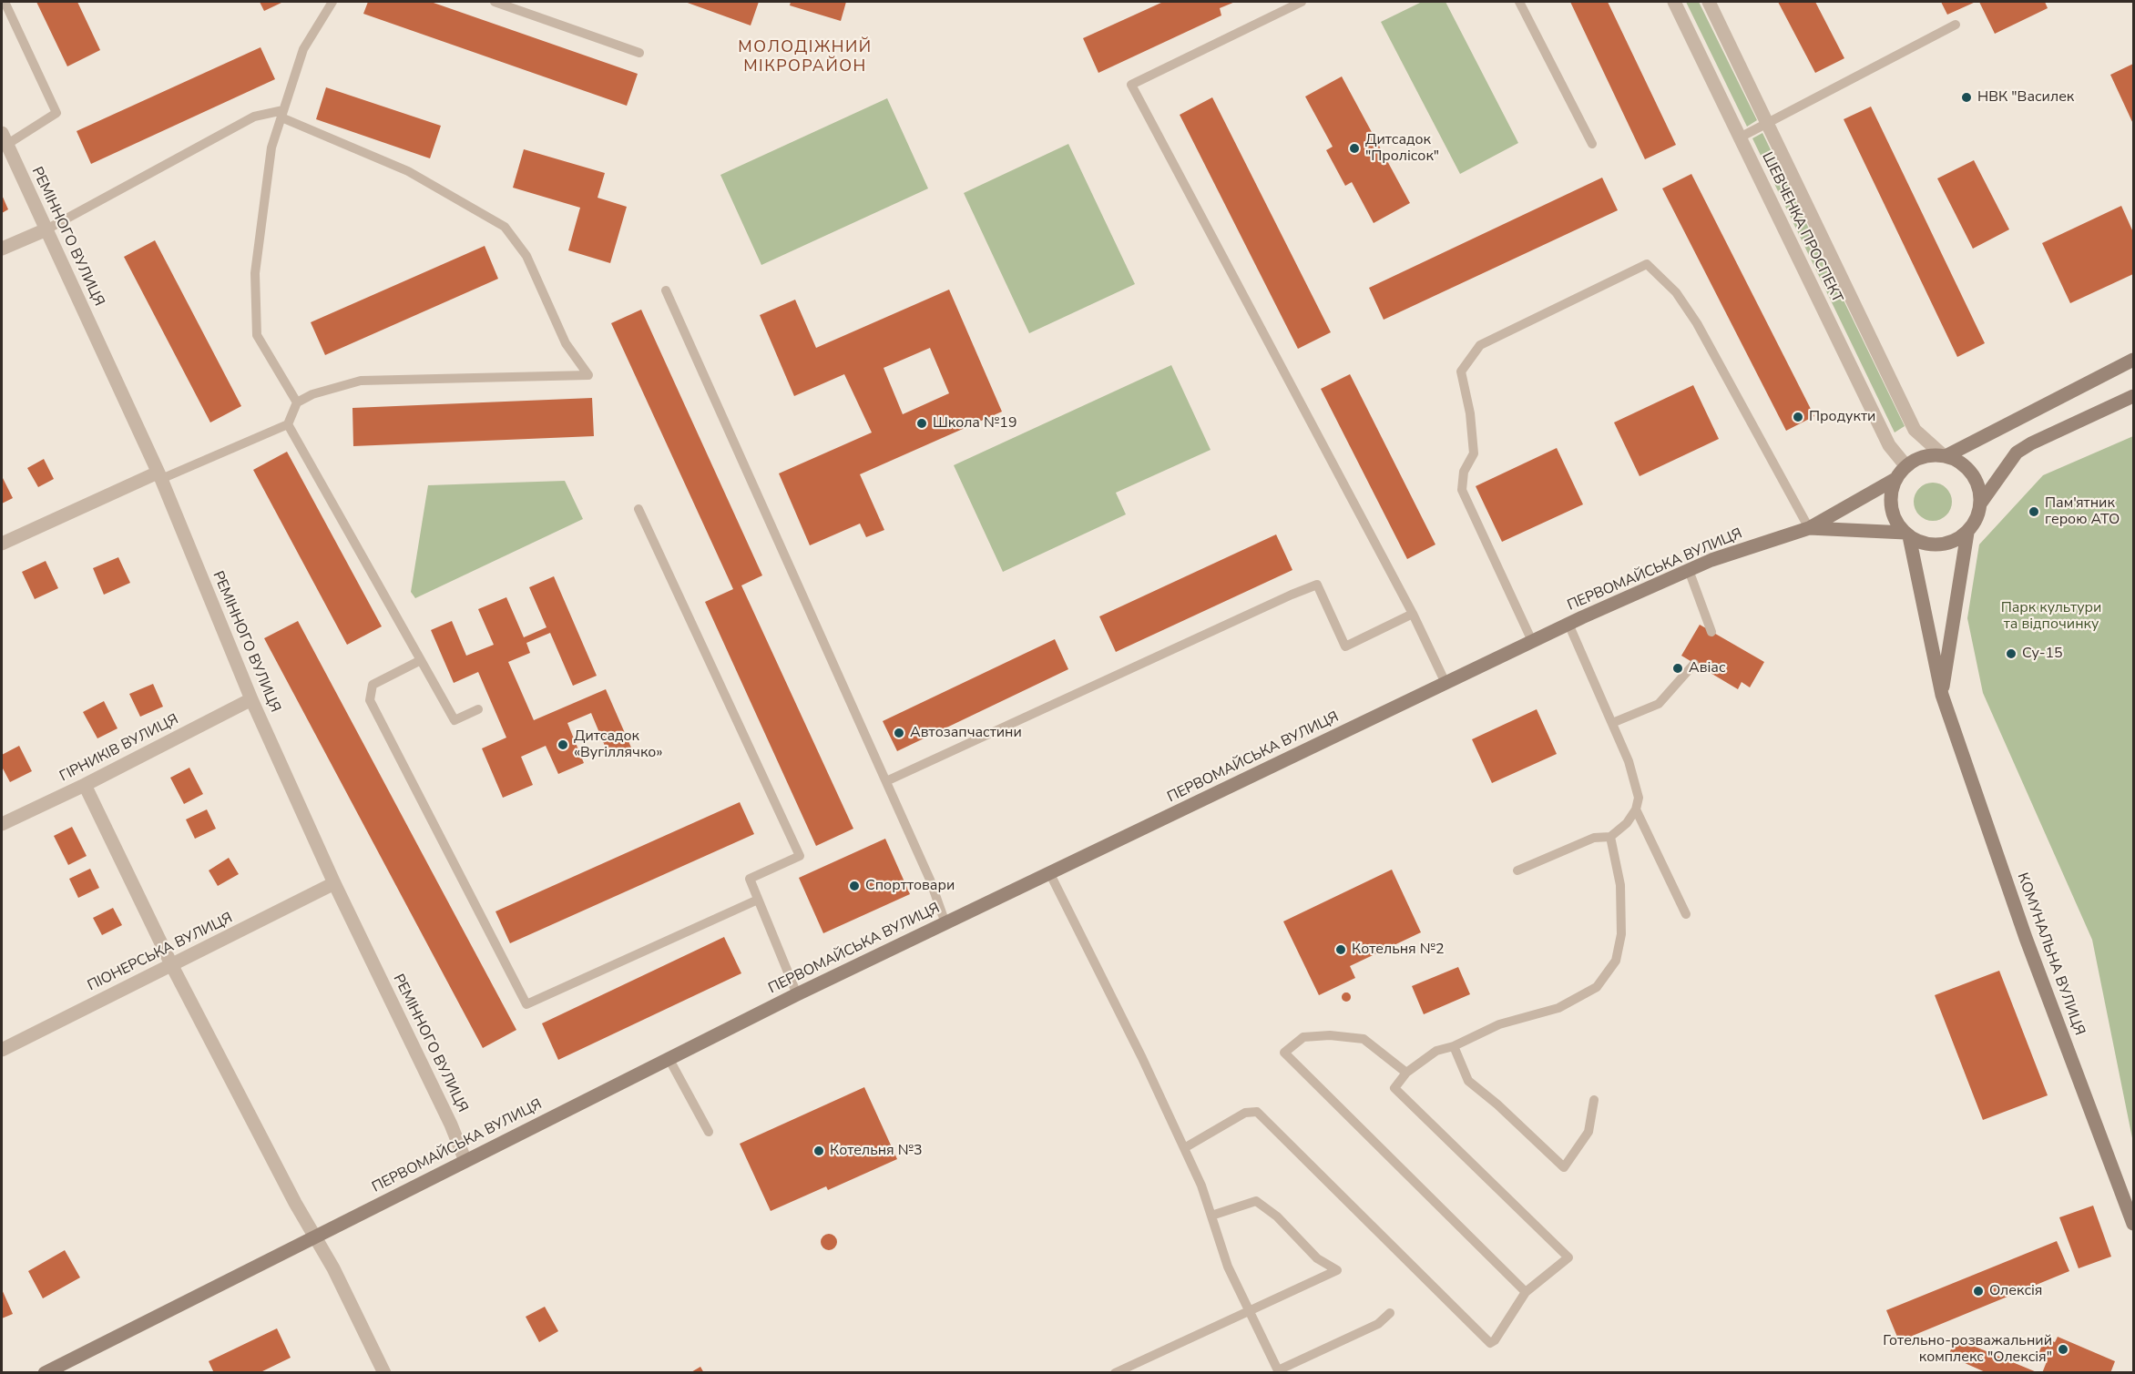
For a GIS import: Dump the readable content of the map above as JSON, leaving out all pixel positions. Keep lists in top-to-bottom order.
{
  "streets": {
    "main road": ["ПЕРВОМАЙСЬКА ВУЛИЦЯ", "КОМУНАЛЬНА ВУЛИЦЯ"],
    "street": [
      "ШЕВЧЕНКА ПРОСПЕКТ",
      "РЕМІННОГО ВУЛИЦЯ",
      "ГІРНИКІВ ВУЛИЦЯ",
      "ПІОНЕРСЬКА ВУЛИЦЯ"
    ]
  },
  "crossings": [
    ["ШЕВЧЕНКА ПРОСПЕКТ", "ПЕРВОМАЙСЬКА ВУЛИЦЯ"],
    ["ШЕВЧЕНКА ПРОСПЕКТ", "КОМУНАЛЬНА ВУЛИЦЯ"],
    ["РЕМІННОГО ВУЛИЦЯ", "ПЕРВОМАЙСЬКА ВУЛИЦЯ"],
    ["РЕМІННОГО ВУЛИЦЯ", "ГІРНИКІВ ВУЛИЦЯ"],
    ["РЕМІННОГО ВУЛИЦЯ", "ПІОНЕРСЬКА ВУЛИЦЯ"],
    ["ПЕРВОМАЙСЬКА ВУЛИЦЯ", "КОМУНАЛЬНА ВУЛИЦЯ"]
  ],
  "districts": ["МОЛОДІЖНИЙ МІКРОРАЙОН"],
  "parks": ["Парк культури та відпочинку"],
  "places": [
    "НВК \"Василек",
    "Дитсадок \"Пролісок\"",
    "Продукти",
    "Школа №19",
    "Пам'ятник герою АТО",
    "Су-15",
    "Авіас",
    "Автозапчастини",
    "Дитсадок «Вугіллячко»",
    "Спорттовари",
    "Котельня №2",
    "Котельня №3",
    "Олексія",
    "Готельно-розважальний комплекс \"Олексія\""
  ]
}
